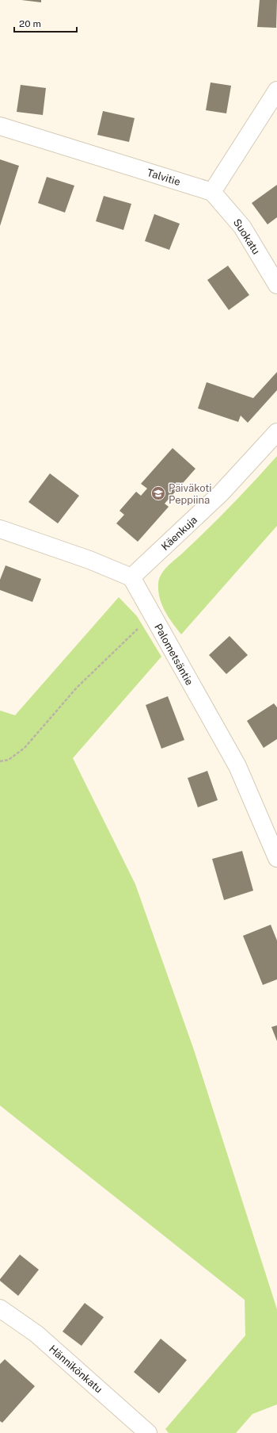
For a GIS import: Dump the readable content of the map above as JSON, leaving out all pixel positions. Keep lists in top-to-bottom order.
{
  "streets": {
    "street": [
      "Talvitie",
      "Suokatu",
      "Käenkuja",
      "Palometsäntie",
      "Hännikönkatu"
    ]
  },
  "crossings": [
    ["Talvitie", "Suokatu"],
    ["Käenkuja", "Palometsäntie"]
  ],
  "places": {
    "school or university": ["Päiväkoti Peppiina"]
  },
  "scale_bar": "20 m"
}
